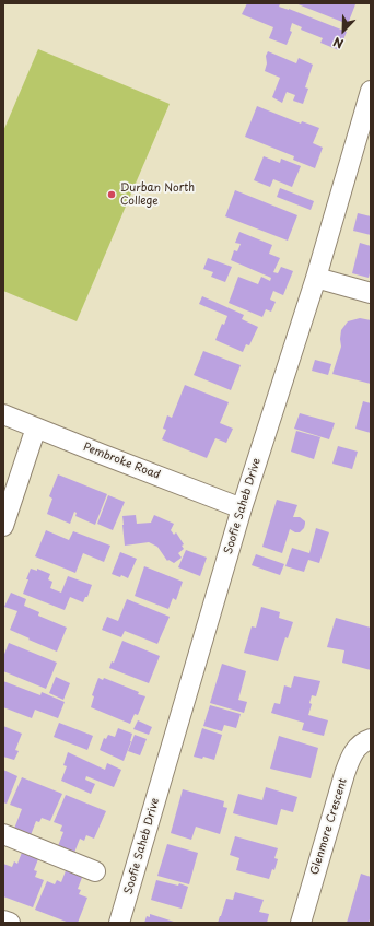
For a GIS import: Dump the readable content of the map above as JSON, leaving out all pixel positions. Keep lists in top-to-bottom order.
{
  "streets": {
    "street": ["Pembroke Road", "Soofie Saheb Drive", "Glenmore Crescent"]
  },
  "crossings": [
    ["Pembroke Road", "Soofie Saheb Drive"]
  ],
  "places": ["Durban North College"],
  "north": "bottom left"
}
